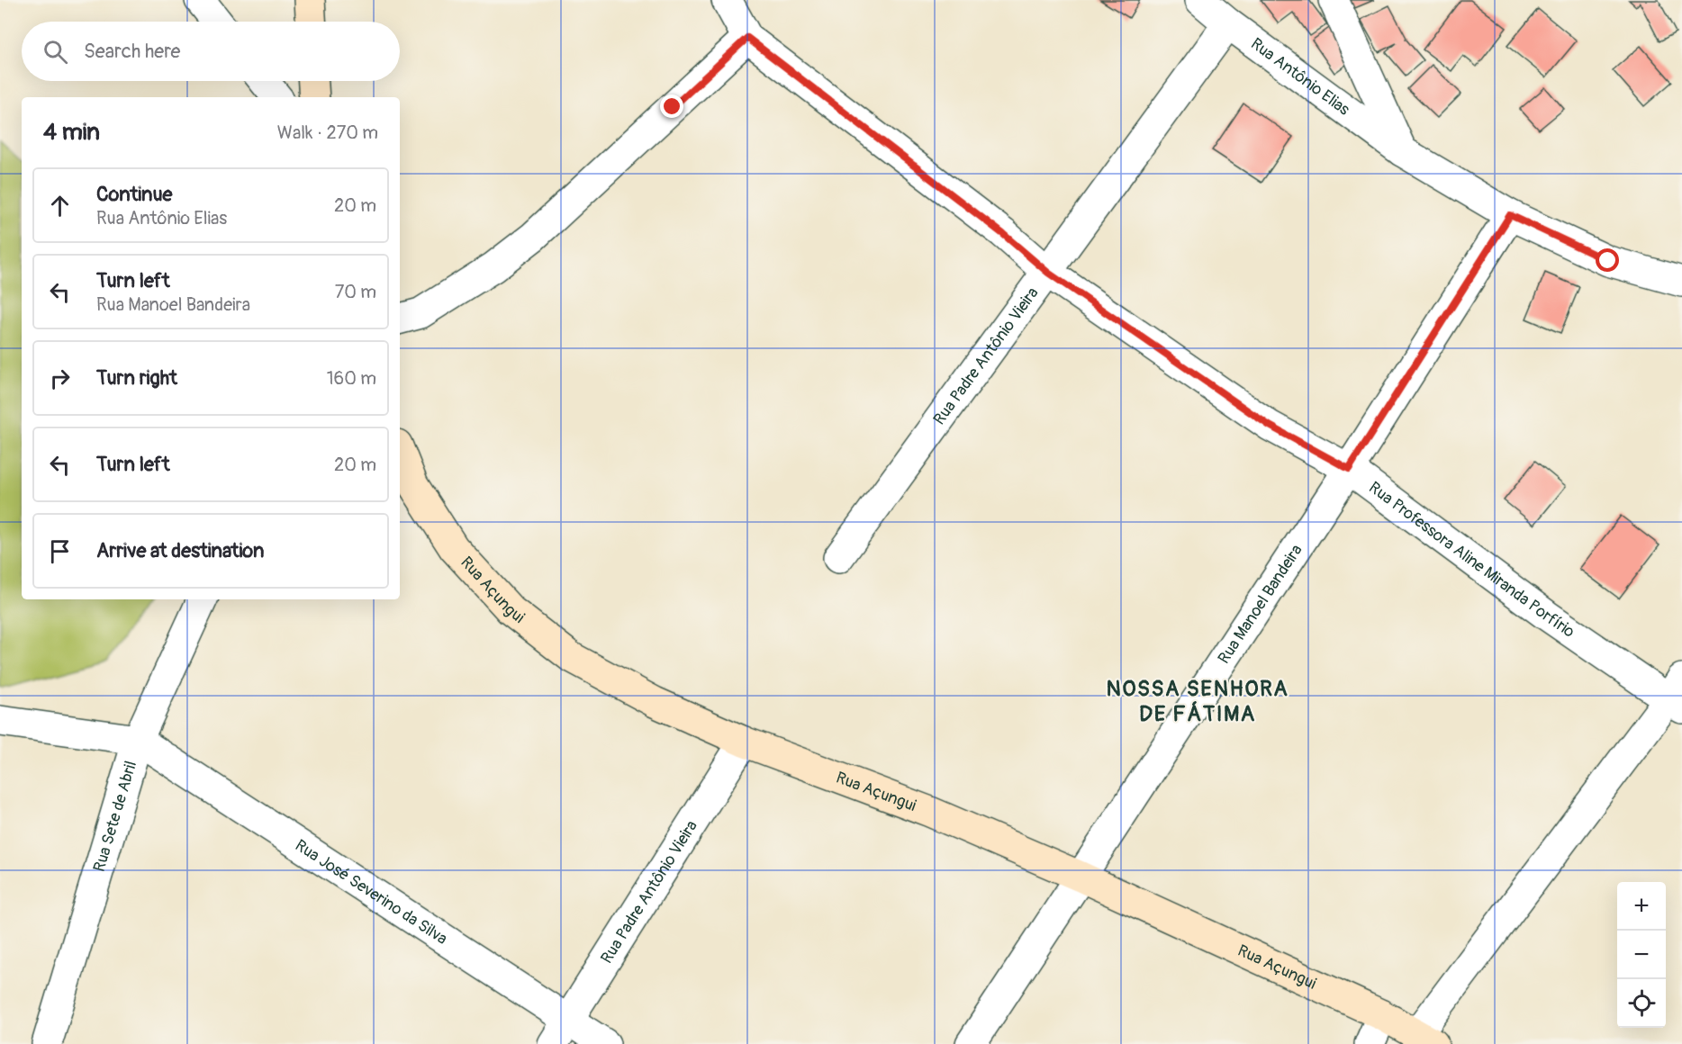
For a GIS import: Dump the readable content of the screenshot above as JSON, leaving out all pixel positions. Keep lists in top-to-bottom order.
{
  "streets": {
    "main road": ["Rua Açungui"],
    "street": [
      "Rua Antônio Elias",
      "Rua Padre Antônio Vieira",
      "Rua Professora Aline Miranda Porfírio",
      "Rua Manoel Bandeira",
      "Rua Sete de Abril",
      "Rua José Severino da Silva"
    ]
  },
  "crossings": [
    ["Rua Antônio Elias", "Rua Padre Antônio Vieira"],
    ["Rua Antônio Elias", "Rua Manoel Bandeira"],
    ["Rua Padre Antônio Vieira", "Rua Professora Aline Miranda Porfírio"],
    ["Rua Padre Antônio Vieira", "Rua Açungui"],
    ["Rua Padre Antônio Vieira", "Rua José Severino da Silva"],
    ["Rua Professora Aline Miranda Porfírio", "Rua Manoel Bandeira"],
    ["Rua Açungui", "Rua Manoel Bandeira"],
    ["Rua Sete de Abril", "Rua José Severino da Silva"]
  ],
  "districts": ["NOSSA SENHORA DE FÁTIMA"],
  "page": {
    "search": "Search here",
    "heading": ["4 min", "Walk · 270 m"],
    "list": [
      ["Continue", "Rua Antônio Elias", "20 m"],
      ["Turn left", "Rua Manoel Bandeira", "70 m"],
      ["Turn right", "160 m"],
      ["Turn left", "20 m"],
      "Arrive at destination"
    ],
    "map_buttons": ["+", "−"]
  }
}
